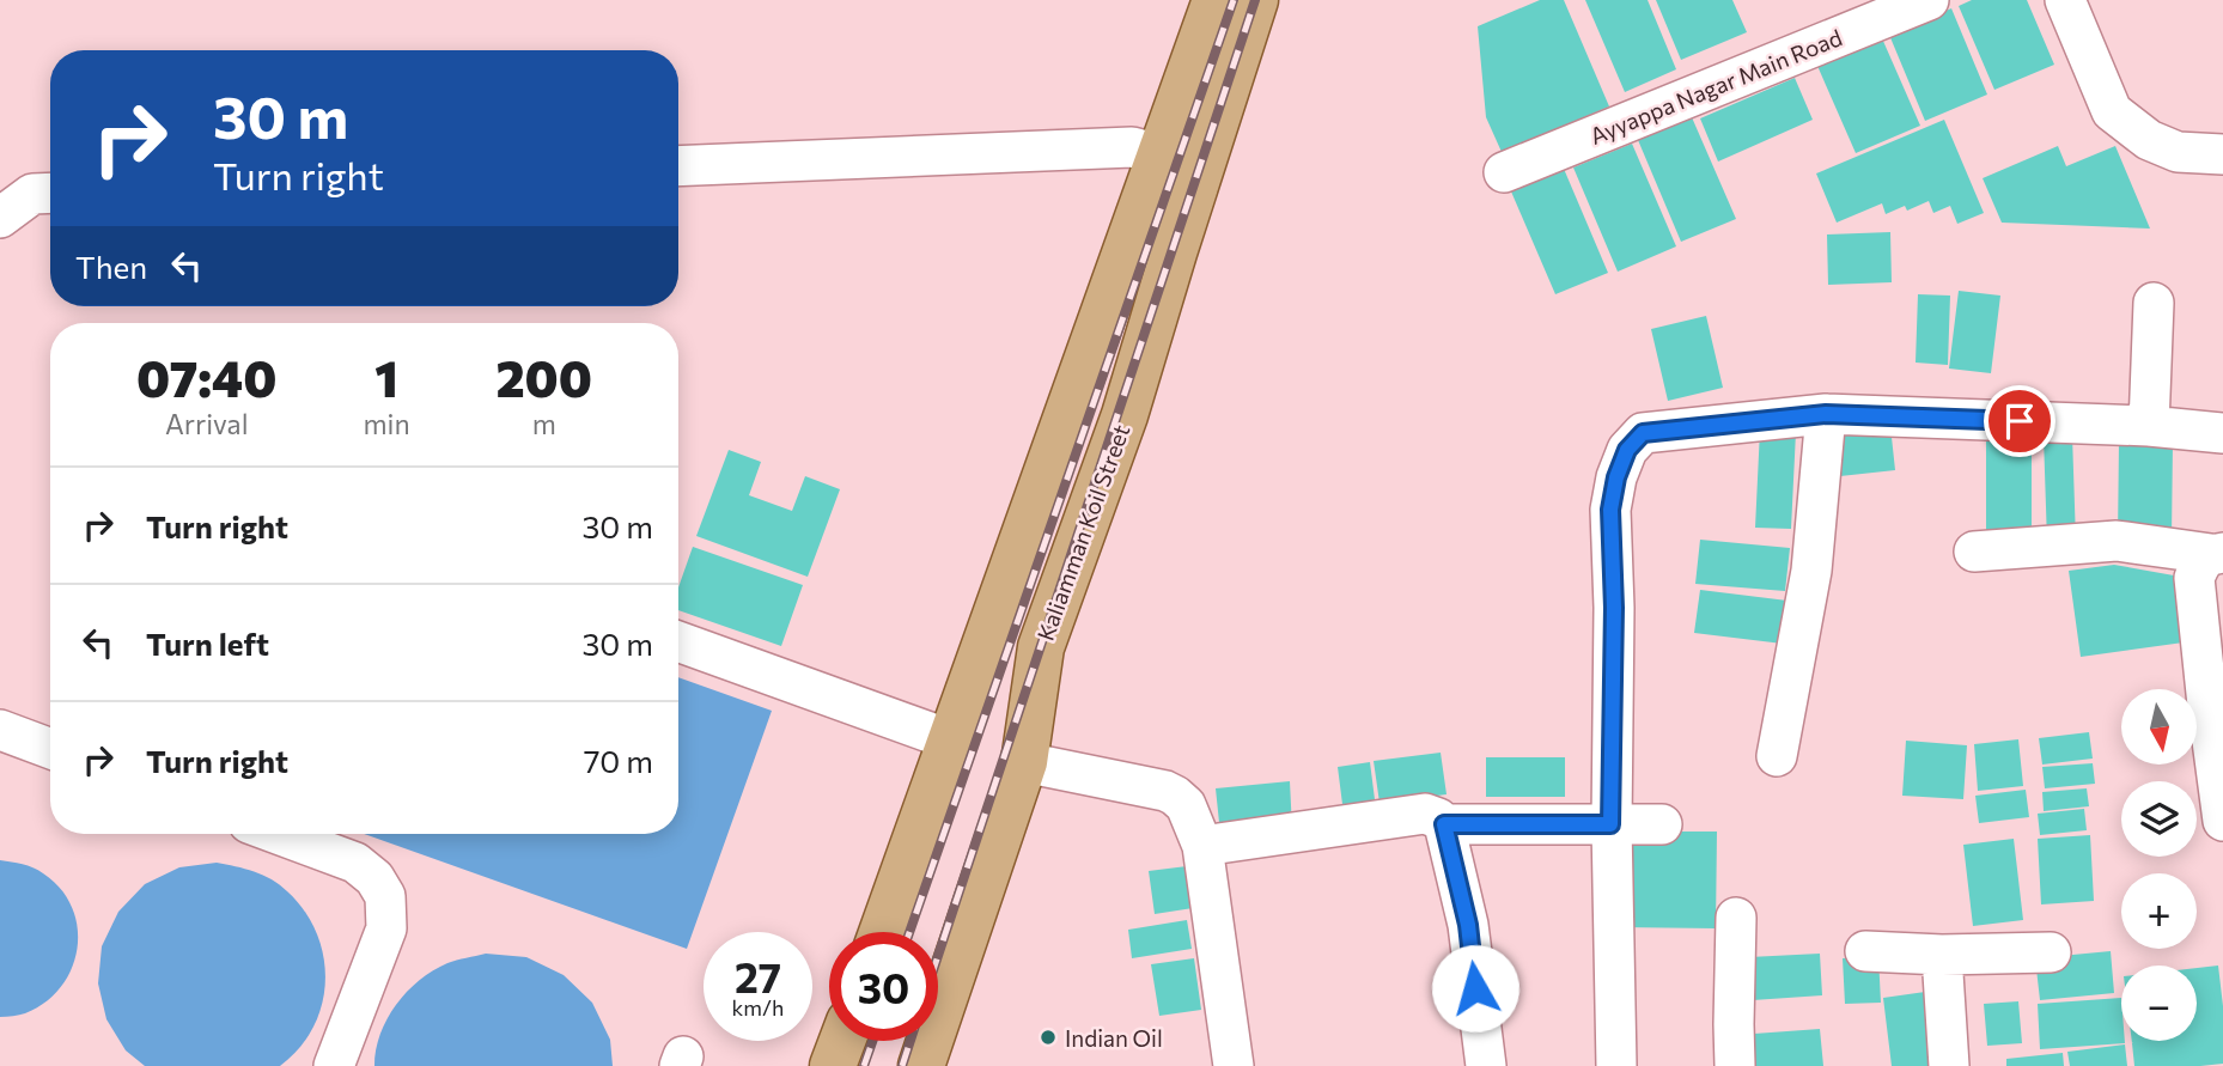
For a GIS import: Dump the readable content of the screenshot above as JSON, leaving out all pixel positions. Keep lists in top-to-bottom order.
{
  "streets": {
    "main road": ["Kaliamman Koil Street"],
    "street": ["Ayyappa Nagar Main Road"]
  },
  "places": ["Indian Oil"],
  "north": "bottom",
  "page": {
    "turn": ["30 m", "Turn right"],
    "then": "Then",
    "eta": [
      "07:40",
      "Arrival",
      "1",
      "min",
      "200",
      "m"
    ],
    "list": [
      {
        "name": "Turn right",
        "value": "30 m"
      },
      {
        "name": "Turn left",
        "value": "30 m"
      },
      {
        "name": "Turn right",
        "value": "70 m"
      }
    ],
    "map_buttons": ["+", "−"],
    "speed": "27 km/h",
    "limit": "30"
  }
}
